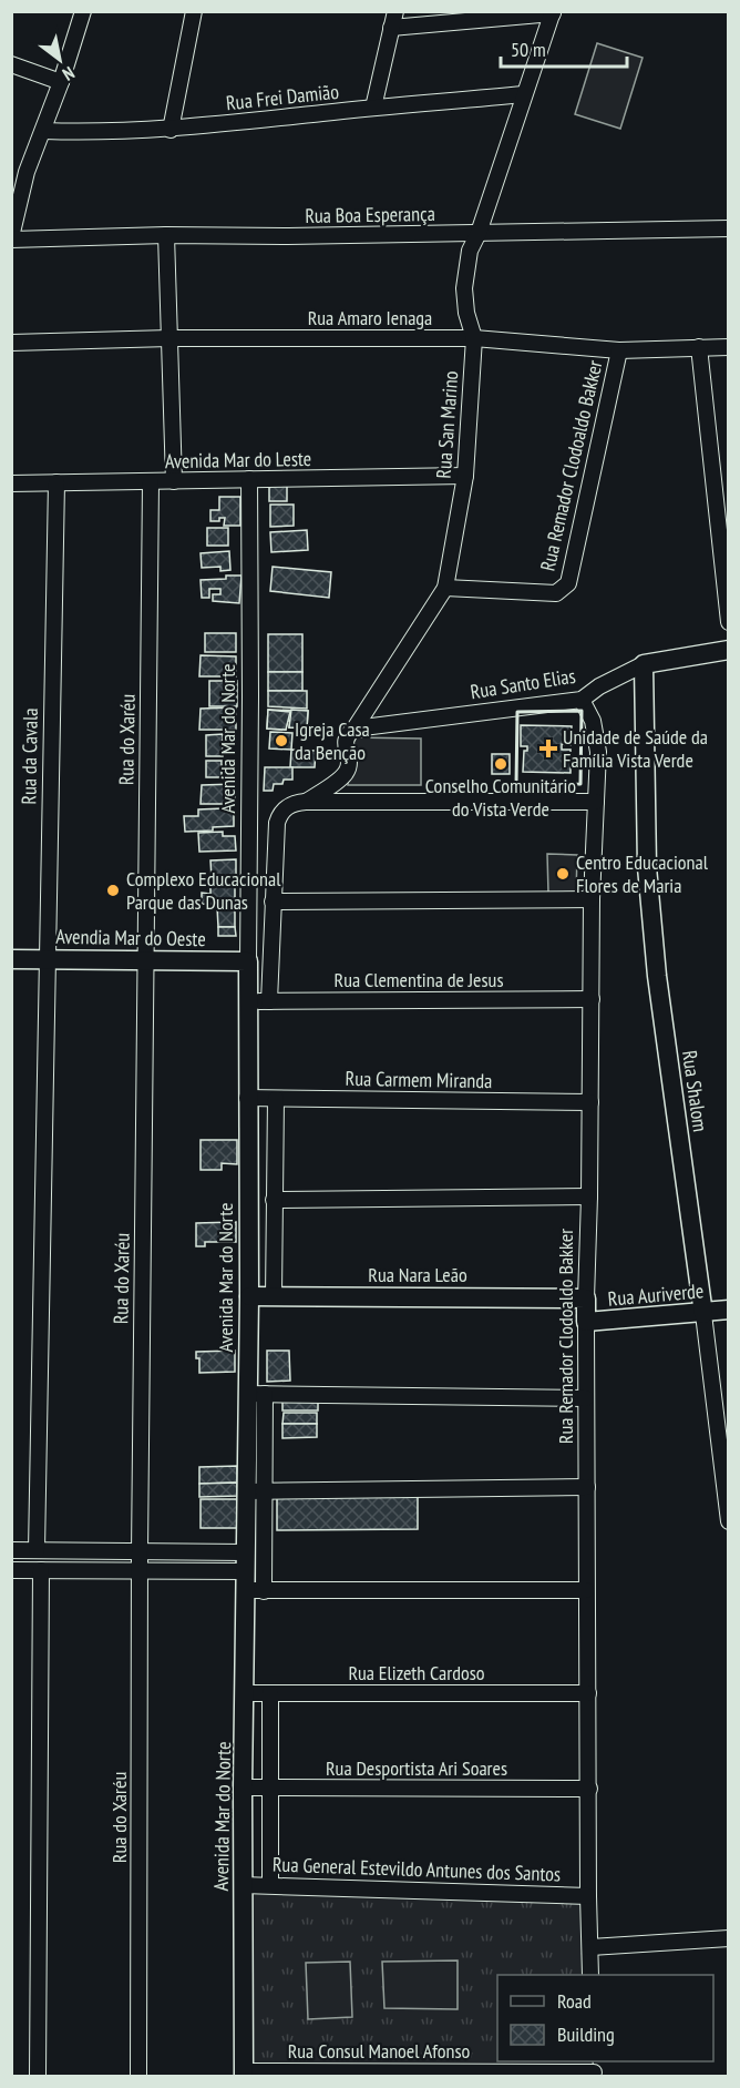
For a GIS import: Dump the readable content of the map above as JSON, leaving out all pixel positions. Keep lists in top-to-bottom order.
{
  "streets": {
    "street": [
      "Rua Frei Damião",
      "Rua Boa Esperança",
      "Rua Amaro Ienaga",
      "Rua San Marino",
      "Avenida Mar do Leste",
      "Rua Remador Clodoaldo Bakker",
      "Rua Santo Elias",
      "Avenida Mar do Norte",
      "Rua do Xaréu",
      "Rua da Cavala",
      "Avendia Mar do Oeste",
      "Rua Clementina de Jesus",
      "Rua Carmem Miranda",
      "Rua Shalom",
      "Rua Nara Leão",
      "Rua Auriverde",
      "Rua Elizeth Cardoso",
      "Rua Desportista Ari Soares",
      "Rua General Estevildo Antunes dos Santos",
      "Rua Consul Manoel Afonso"
    ]
  },
  "crossings": [
    ["Rua Frei Damião", "Rua San Marino"],
    ["Rua Boa Esperança", "Rua San Marino"],
    ["Rua Amaro Ienaga", "Rua San Marino"],
    ["Rua Amaro Ienaga", "Rua Remador Clodoaldo Bakker"],
    ["Rua San Marino", "Avenida Mar do Leste"],
    ["Rua San Marino", "Rua Remador Clodoaldo Bakker"],
    ["Rua San Marino", "Rua Santo Elias"],
    ["Avenida Mar do Leste", "Avenida Mar do Norte"],
    ["Avenida Mar do Leste", "Rua do Xaréu"],
    ["Avenida Mar do Leste", "Rua da Cavala"],
    ["Rua Remador Clodoaldo Bakker", "Rua Santo Elias"],
    ["Rua Remador Clodoaldo Bakker", "Rua Clementina de Jesus"],
    ["Rua Remador Clodoaldo Bakker", "Rua Carmem Miranda"],
    ["Rua Remador Clodoaldo Bakker", "Rua Nara Leão"],
    ["Rua Remador Clodoaldo Bakker", "Rua Auriverde"],
    ["Rua Remador Clodoaldo Bakker", "Rua Elizeth Cardoso"],
    ["Rua Remador Clodoaldo Bakker", "Rua Desportista Ari Soares"],
    ["Rua Remador Clodoaldo Bakker", "Rua General Estevildo Antunes dos Santos"],
    ["Rua Santo Elias", "Rua Shalom"],
    ["Avenida Mar do Norte", "Avendia Mar do Oeste"],
    ["Avenida Mar do Norte", "Rua Clementina de Jesus"],
    ["Avenida Mar do Norte", "Rua Carmem Miranda"],
    ["Avenida Mar do Norte", "Rua Nara Leão"],
    ["Avenida Mar do Norte", "Rua Elizeth Cardoso"],
    ["Avenida Mar do Norte", "Rua Desportista Ari Soares"],
    ["Avenida Mar do Norte", "Rua General Estevildo Antunes dos Santos"],
    ["Avenida Mar do Norte", "Rua Consul Manoel Afonso"],
    ["Rua do Xaréu", "Avendia Mar do Oeste"],
    ["Rua da Cavala", "Avendia Mar do Oeste"],
    ["Rua Shalom", "Rua Auriverde"]
  ],
  "places": {
    "other": [
      "Igreja Casa da Benção",
      "Conselho Comunitário do Vista Verde",
      "Centro Educacional Flores de Maria",
      "Complexo Educacional Parque das Dunas"
    ],
    "health": ["Unidade de Saúde da Família Vista Verde"]
  },
  "legend": ["Road", "Building"],
  "scale_bar": "50 m",
  "north": "bottom right"
}
